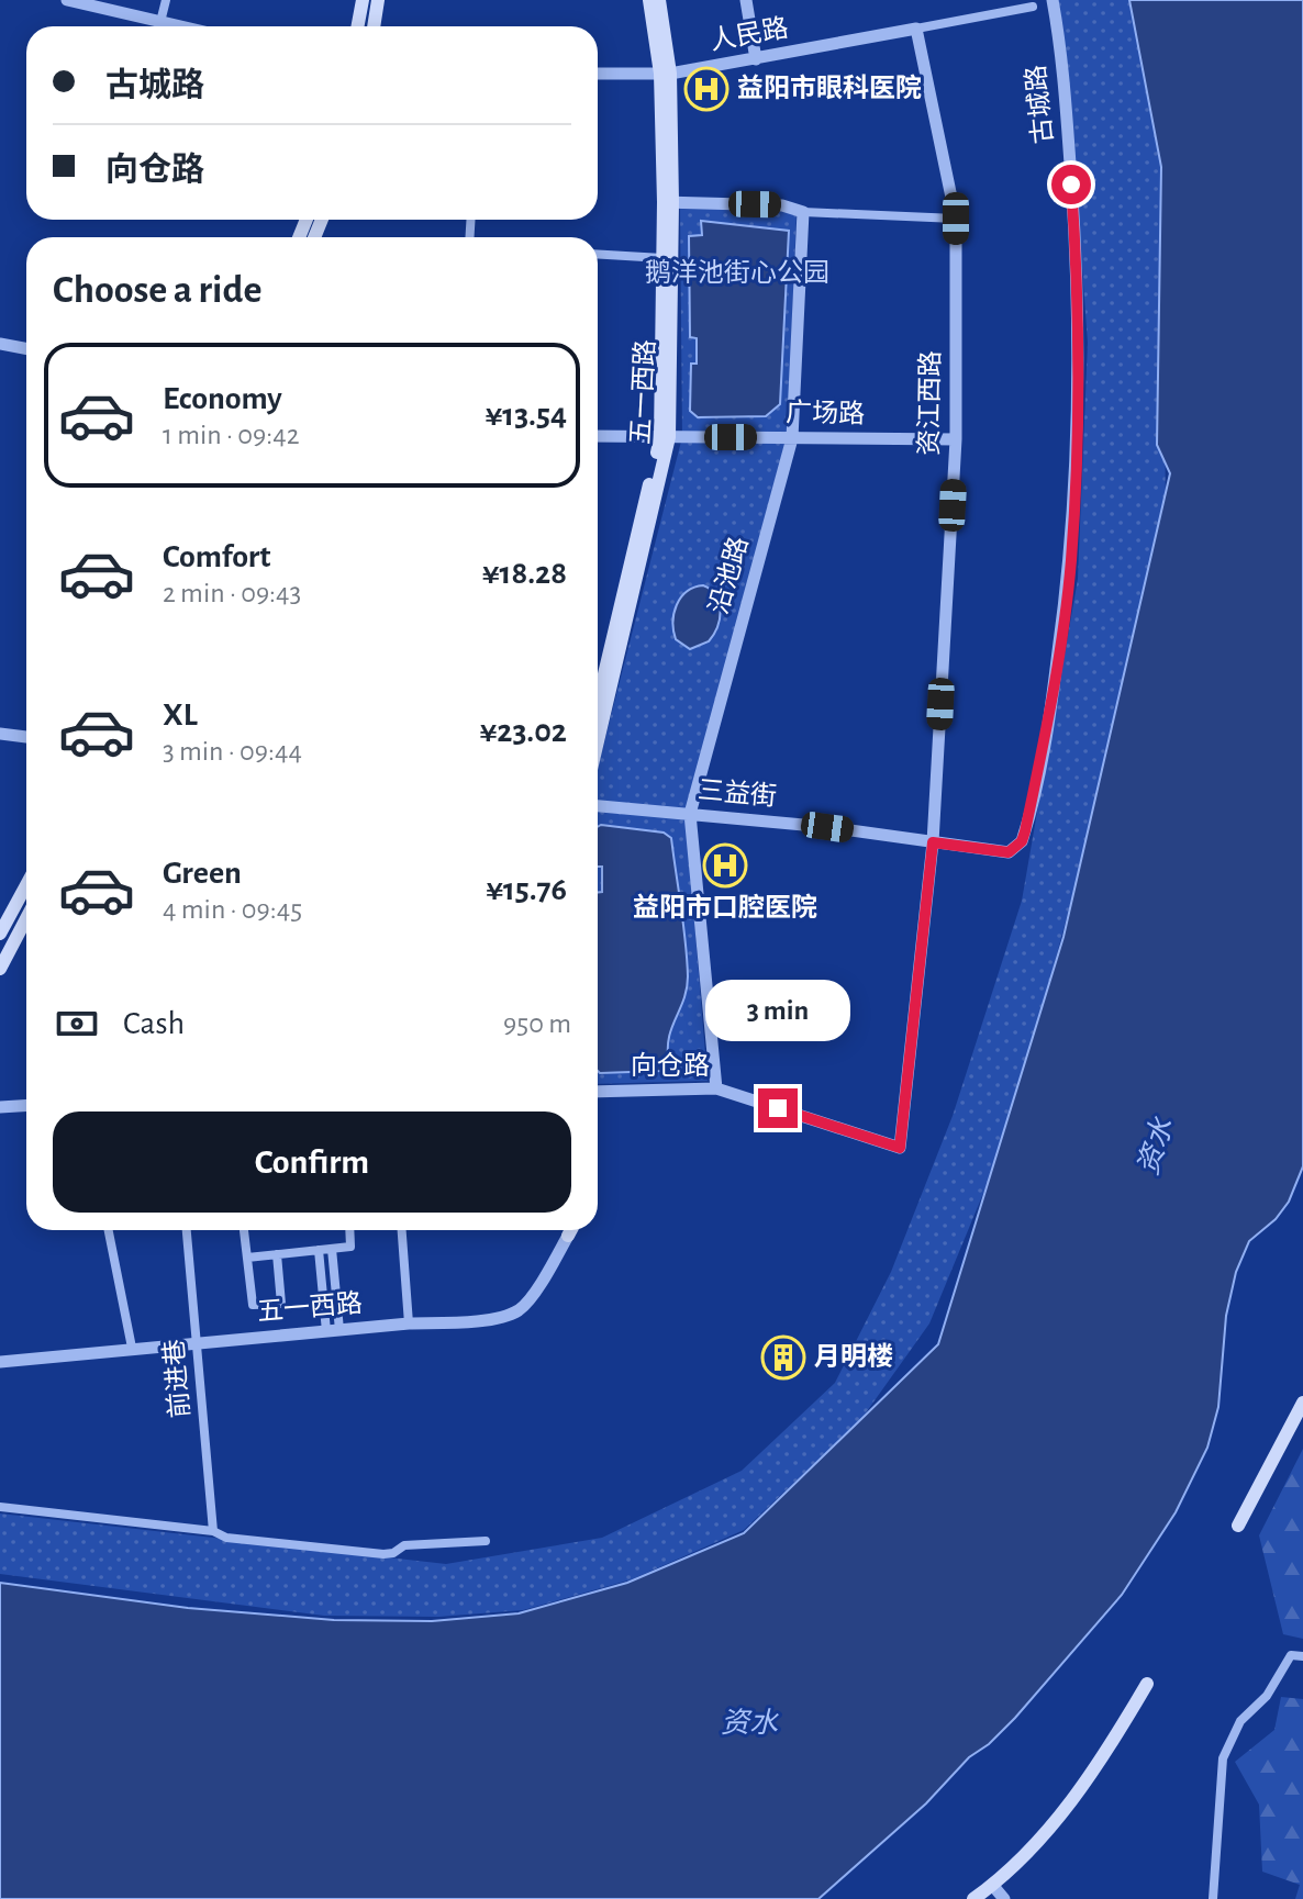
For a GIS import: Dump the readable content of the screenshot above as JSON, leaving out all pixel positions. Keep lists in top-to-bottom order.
{
  "streets": {
    "main road": ["五一西路"],
    "street": [
      "人民路",
      "古城路",
      "资江西路",
      "广场路",
      "沿池路",
      "三益街",
      "向仓路",
      "前进巷"
    ]
  },
  "crossings": [
    ["人民路", "五一西路"],
    ["人民路", "资江西路"],
    ["古城路", "资江西路"],
    ["古城路", "三益街"],
    ["五一西路", "广场路"],
    ["五一西路", "前进巷"],
    ["资江西路", "广场路"],
    ["资江西路", "三益街"],
    ["资江西路", "向仓路"],
    ["广场路", "沿池路"],
    ["沿池路", "三益街"],
    ["沿池路", "向仓路"]
  ],
  "water": ["资水"],
  "parks": ["鹅洋池街心公园"],
  "places": {
    "hospital": ["益阳市眼科医院", "益阳市口腔医院"],
    "building": ["月明楼"]
  },
  "page": {
    "banner": ["古城路", "向仓路"],
    "heading": "Choose a ride",
    "list": [
      {
        "name": "Economy",
        "note": "1 min · 09:42",
        "value": "¥13.54"
      },
      {
        "name": "Comfort",
        "note": "2 min · 09:43",
        "value": "¥18.28"
      },
      {
        "name": "XL",
        "note": "3 min · 09:44",
        "value": "¥23.02"
      },
      {
        "name": "Green",
        "note": "4 min · 09:45",
        "value": "¥15.76"
      }
    ],
    "pay": ["Cash", "950 m"],
    "bubble": "3 min",
    "buttons": "Confirm"
  }
}
